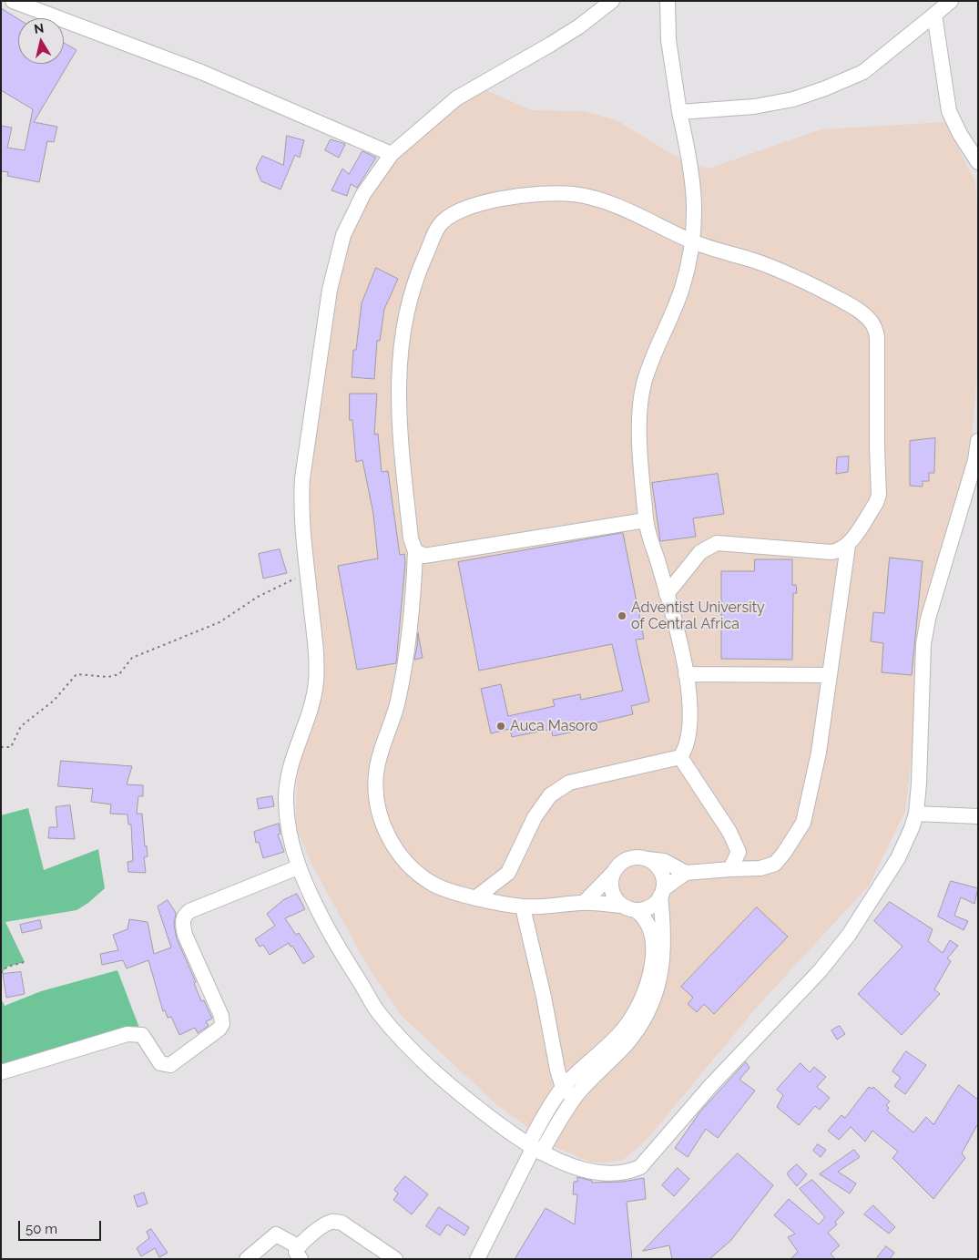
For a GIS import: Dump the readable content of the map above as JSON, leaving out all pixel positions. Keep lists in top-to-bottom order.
{
  "places": ["Adventist University of Central Africa", "Auca Masoro"],
  "scale_bar": "50 m",
  "north": "top"
}
